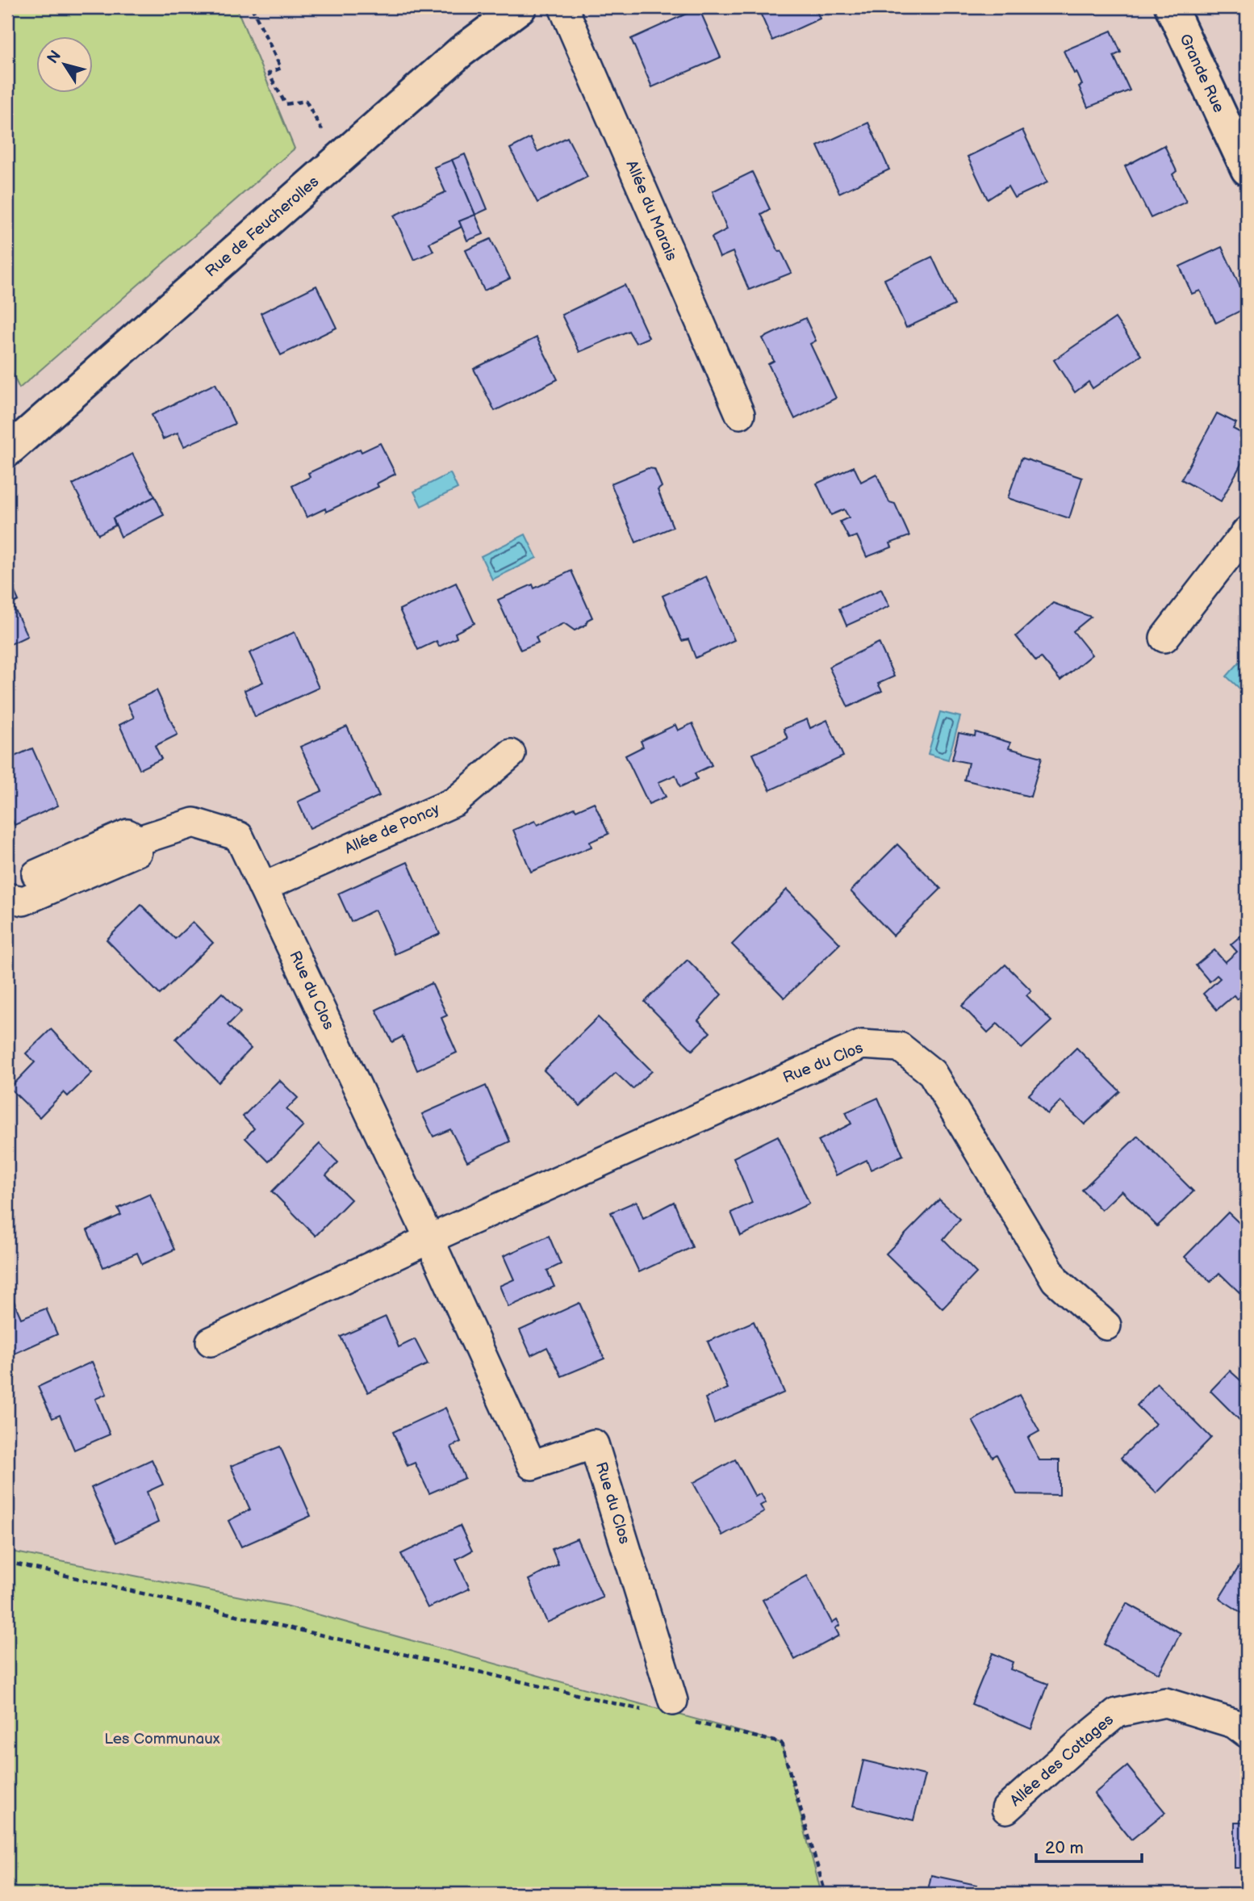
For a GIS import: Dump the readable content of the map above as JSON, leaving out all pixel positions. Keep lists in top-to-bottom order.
{
  "streets": {
    "street": [
      "Grande Rue",
      "Allée du Marais",
      "Rue de Feucherolles",
      "Allée de Poncy",
      "Rue du Clos",
      "Allée des Cottages"
    ]
  },
  "crossings": [
    ["Allée de Poncy", "Rue du Clos"]
  ],
  "parks": ["Les Communaux"],
  "scale_bar": "20 m",
  "north": "top left"
}
